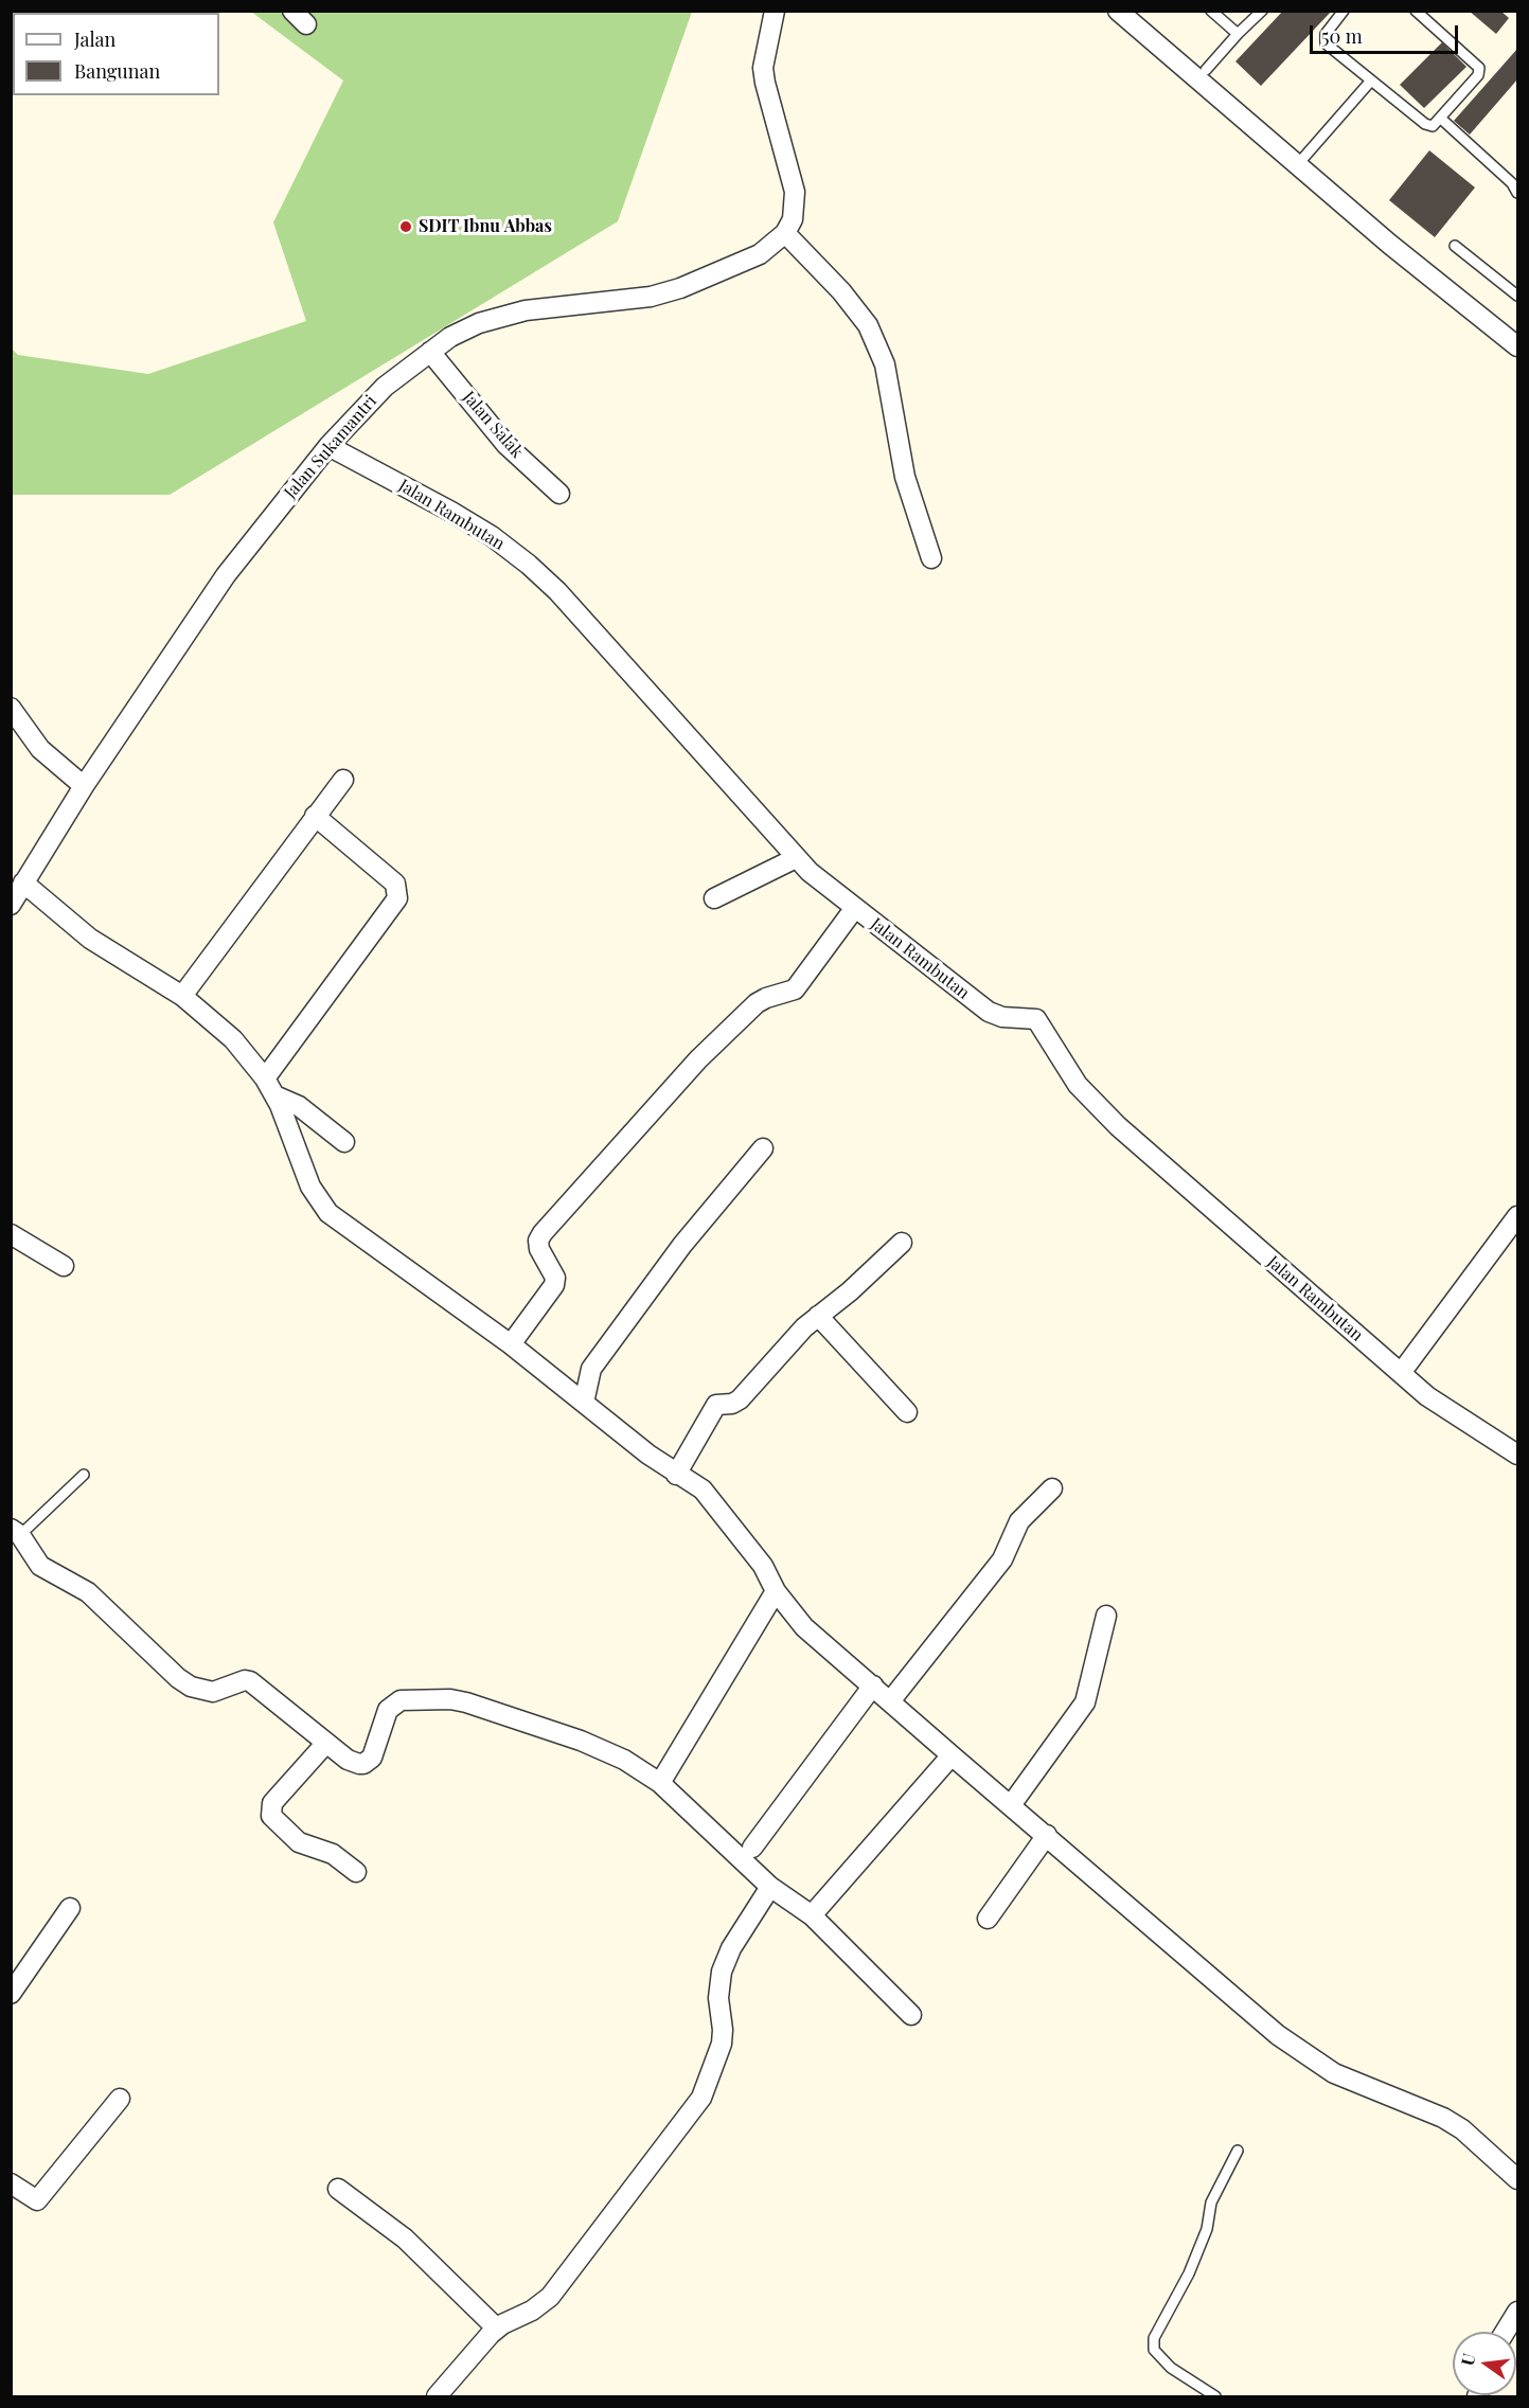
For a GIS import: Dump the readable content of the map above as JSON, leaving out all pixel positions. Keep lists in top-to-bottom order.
{
  "streets": {
    "street": ["Jalan Salak", "Jalan Sukamantri", "Jalan Rambutan"]
  },
  "crossings": [
    ["Jalan Salak", "Jalan Sukamantri"],
    ["Jalan Sukamantri", "Jalan Rambutan"]
  ],
  "places": ["SDIT Ibnu Abbas"],
  "legend": ["Jalan", "Bangunan"],
  "scale_bar": "50 m",
  "north": "left"
}
